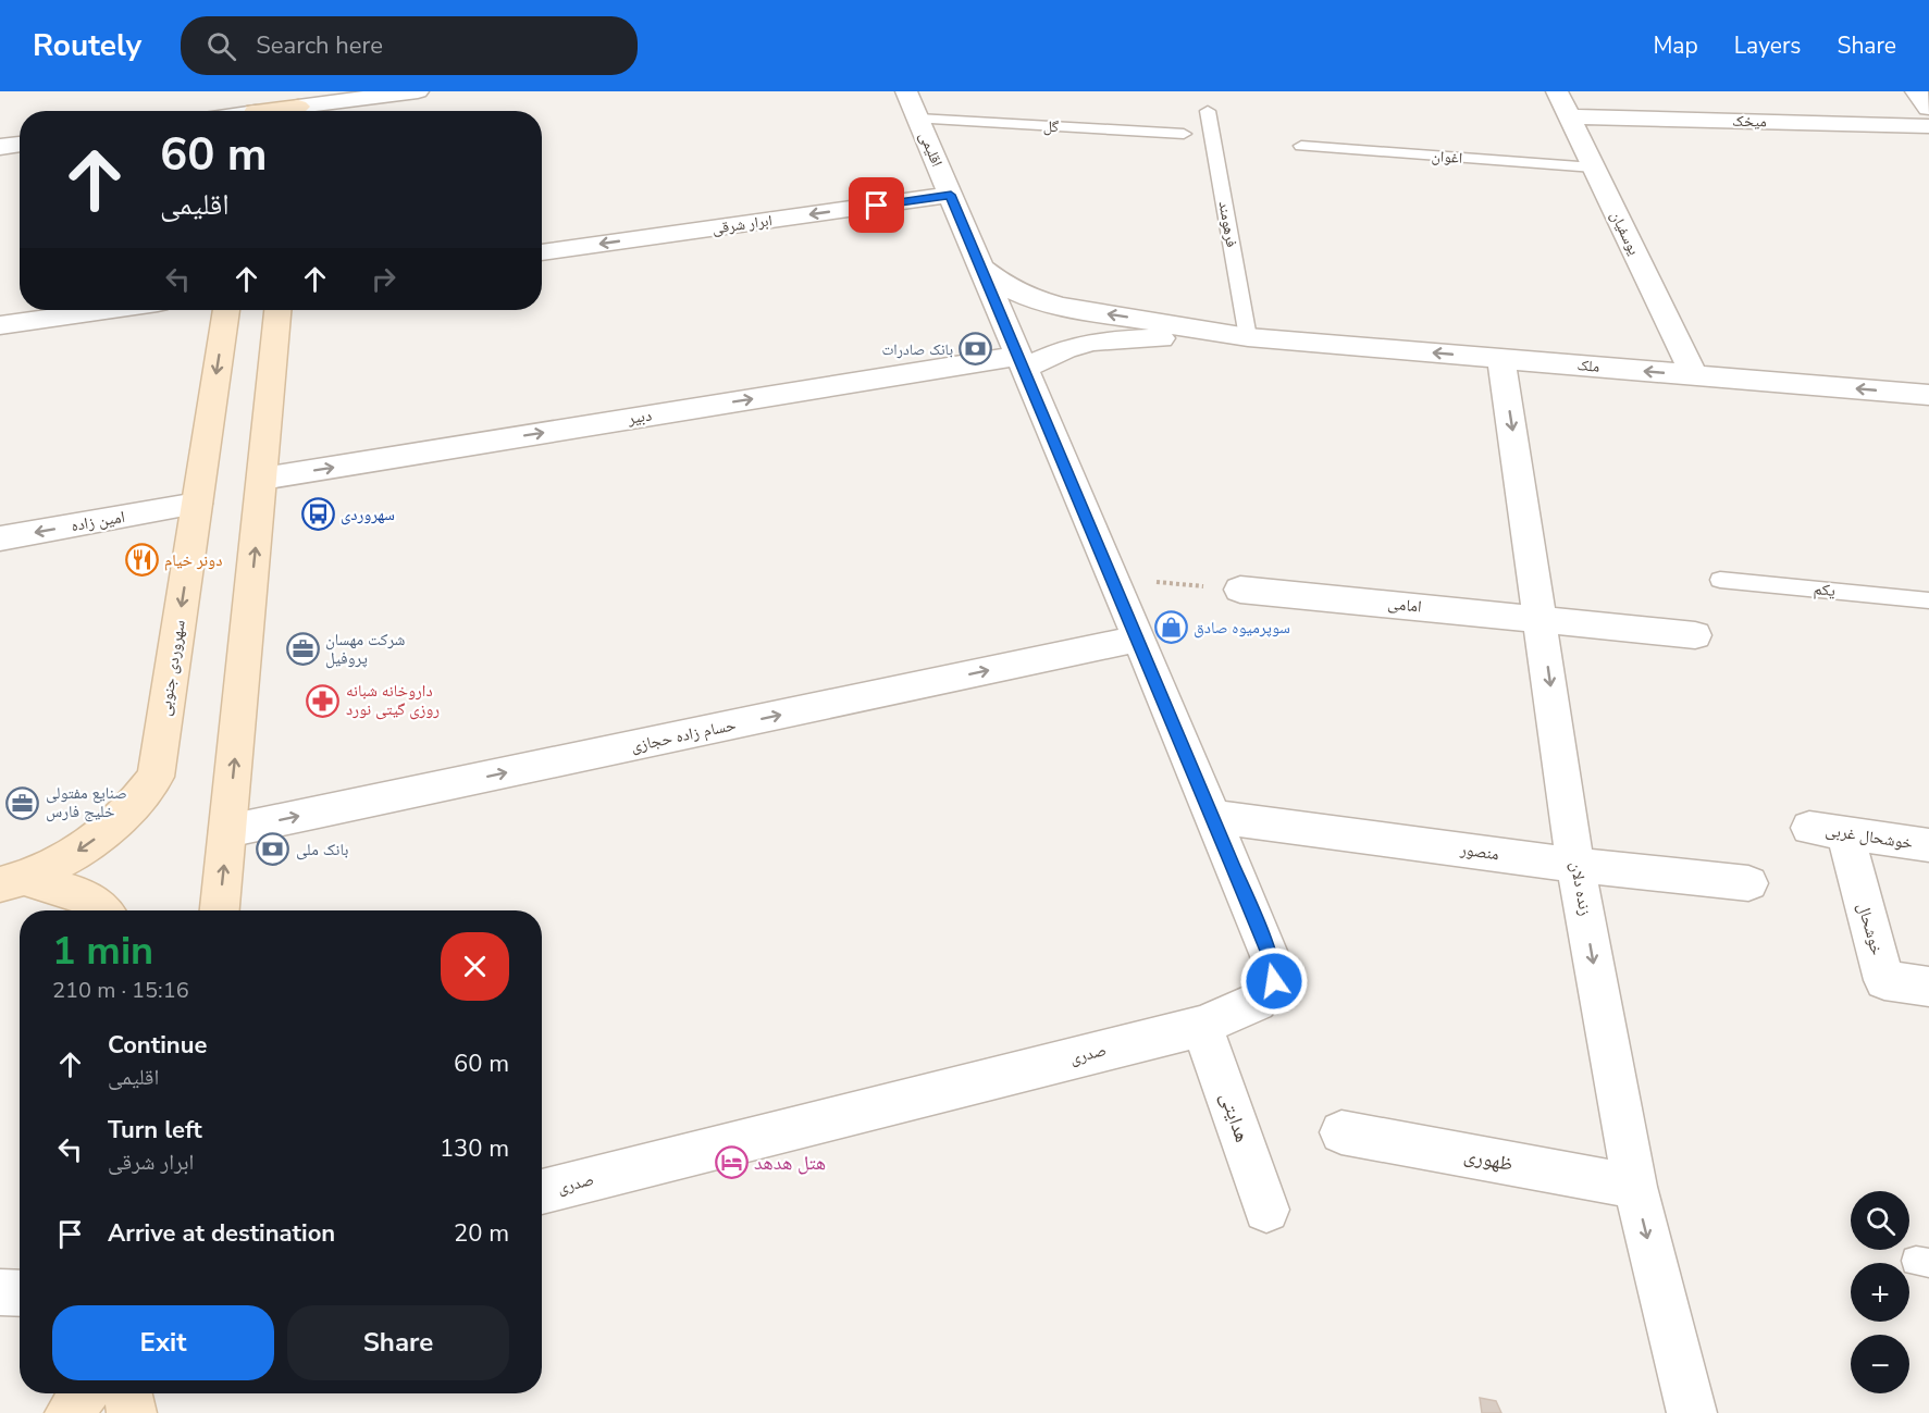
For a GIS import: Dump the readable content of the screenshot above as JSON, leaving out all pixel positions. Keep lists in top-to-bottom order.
{
  "streets": {
    "main road": ["سهروردی جنوبی"],
    "street": [
      "میخک",
      "اقلیمی",
      "ابرار شرقی",
      "یوسفیان",
      "ملک",
      "دبیر",
      "امین زاده",
      "امامی",
      "حسام زاده حجازی",
      "خوشحال غربی",
      "منصور",
      "زنده دلان",
      "خوشحال",
      "صدری",
      "هدایتی",
      "ظهوری"
    ],
    "lane": [
      "گل",
      "اغوان",
      "فرهومند",
      "یکم"
    ]
  },
  "crossings": [
    ["میخک", "یوسفیان"],
    ["گل", "اقلیمی"],
    ["اقلیمی", "ابرار شرقی"],
    ["اقلیمی", "دبیر"],
    ["اقلیمی", "حسام زاده حجازی"],
    ["اقلیمی", "صدری"],
    ["اغوان", "یوسفیان"],
    ["فرهومند", "ملک"],
    ["فرهومند", "دبیر"],
    ["یوسفیان", "ملک"],
    ["ملک", "دبیر"],
    ["ملک", "زنده دلان"],
    ["امین زاده", "سهروردی جنوبی"],
    ["امامی", "زنده دلان"],
    ["حسام زاده حجازی", "صدری"],
    ["خوشحال غربی", "خوشحال"],
    ["منصور", "زنده دلان"],
    ["منصور", "صدری"],
    ["زنده دلان", "ظهوری"],
    ["صدری", "هدایتی"]
  ],
  "one_way": [
    "ابرار شرقی",
    "ملک",
    "دبیر",
    "حسام زاده حجازی",
    "زنده دلان"
  ],
  "places": {
    "bank": ["بانک صادرات", "بانک ملی"],
    "bus stop": ["سهروردی"],
    "restaurant": ["دونر خیام"],
    "shop": ["سوپرمیوه صادق"],
    "office": ["شرکت مهسان پروفیل", "صنایع مفتولی خلیج فارس"],
    "pharmacy": ["داروخانه شبانه روزی گیتی نورد"],
    "hotel": ["هتل هدهد"]
  },
  "page": {
    "header": "Routely",
    "search": "Search here",
    "nav": ["Map", "Layers", "Share"],
    "turn": ["60 m", "اقلیمی"],
    "heading": ["1 min", "210 m · 15:16"],
    "list": [
      {
        "name": "Continue",
        "note": "اقلیمی",
        "value": "60 m"
      },
      {
        "name": "Turn left",
        "note": "ابرار شرقی",
        "value": "130 m"
      },
      {
        "name": "Arrive at destination",
        "value": "20 m"
      }
    ],
    "map_buttons": ["+", "−"],
    "buttons": ["Exit", "Share"]
  }
}
